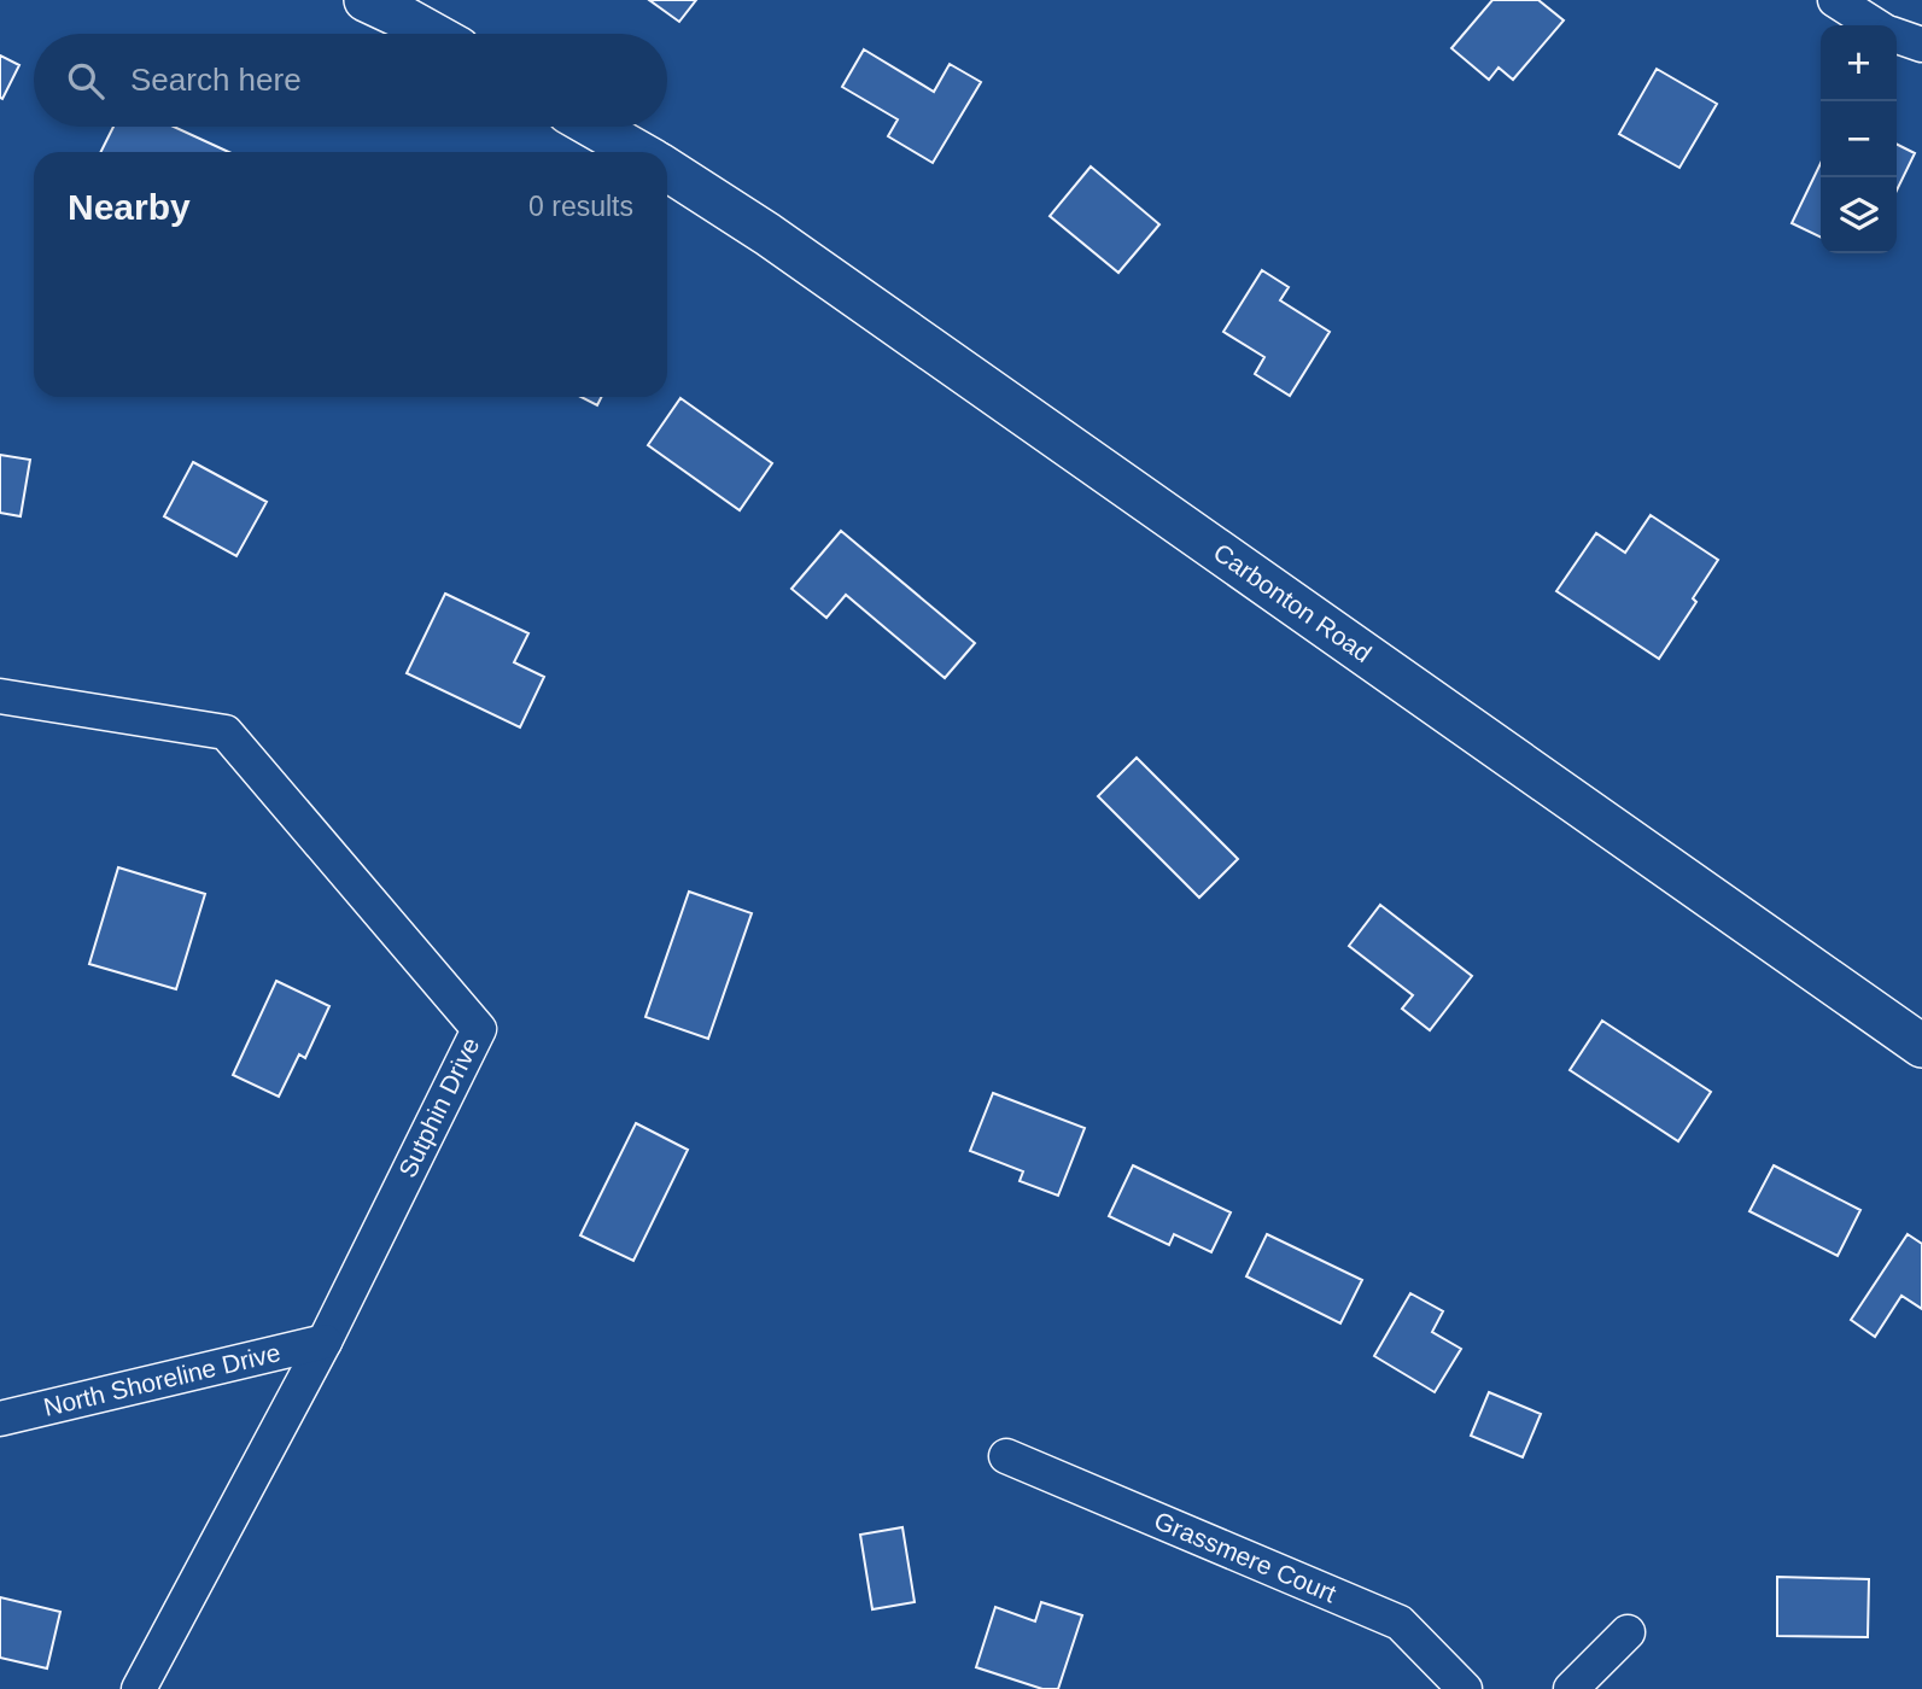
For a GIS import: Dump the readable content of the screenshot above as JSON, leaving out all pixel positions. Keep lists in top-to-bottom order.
{
  "streets": {
    "street": [
      "Carbonton Road",
      "Sutphin Drive",
      "North Shoreline Drive",
      "Grassmere Court"
    ]
  },
  "crossings": [
    ["Sutphin Drive", "North Shoreline Drive"]
  ],
  "page": {
    "map_buttons": ["+", "−"],
    "search": "Search here",
    "heading": ["Nearby", "0 results"]
  }
}
